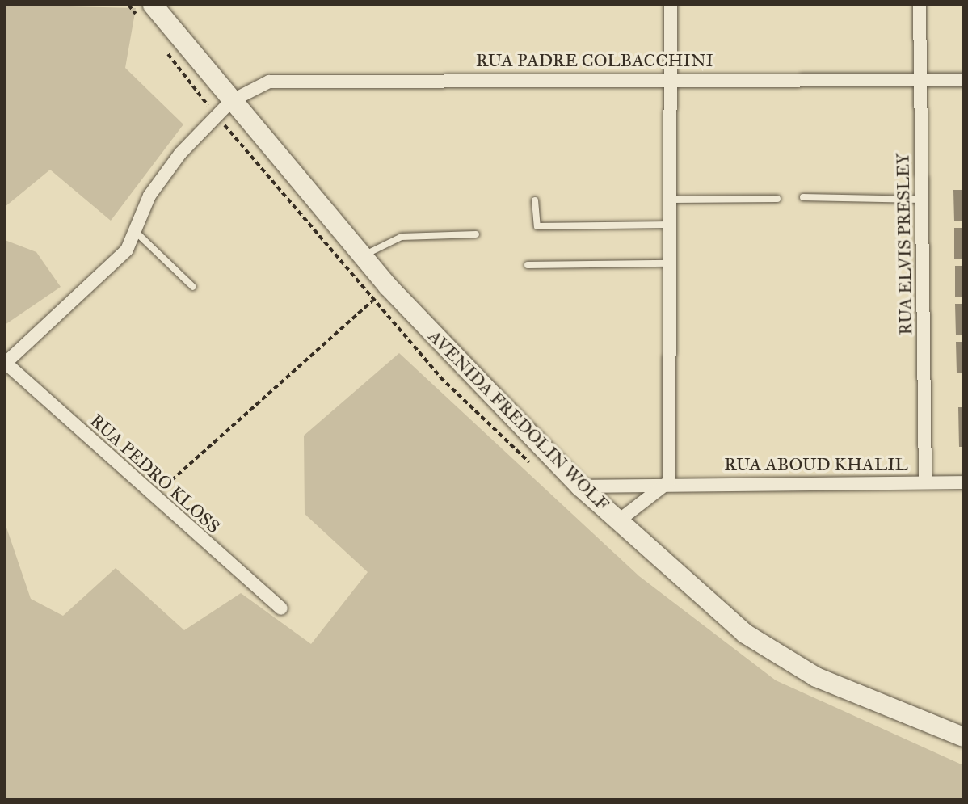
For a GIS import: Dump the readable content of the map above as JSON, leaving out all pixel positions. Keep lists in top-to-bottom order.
{
  "streets": {
    "main road": ["AVENIDA FREDOLIN WOLF"],
    "street": [
      "RUA PADRE COLBACCHINI",
      "RUA ELVIS PRESLEY",
      "RUA ABOUD KHALIL",
      "RUA PEDRO KLOSS"
    ]
  },
  "crossings": [
    ["RUA PADRE COLBACCHINI", "RUA ELVIS PRESLEY"],
    ["RUA PADRE COLBACCHINI", "AVENIDA FREDOLIN WOLF"],
    ["RUA ELVIS PRESLEY", "RUA ABOUD KHALIL"],
    ["AVENIDA FREDOLIN WOLF", "RUA ABOUD KHALIL"]
  ]
}
